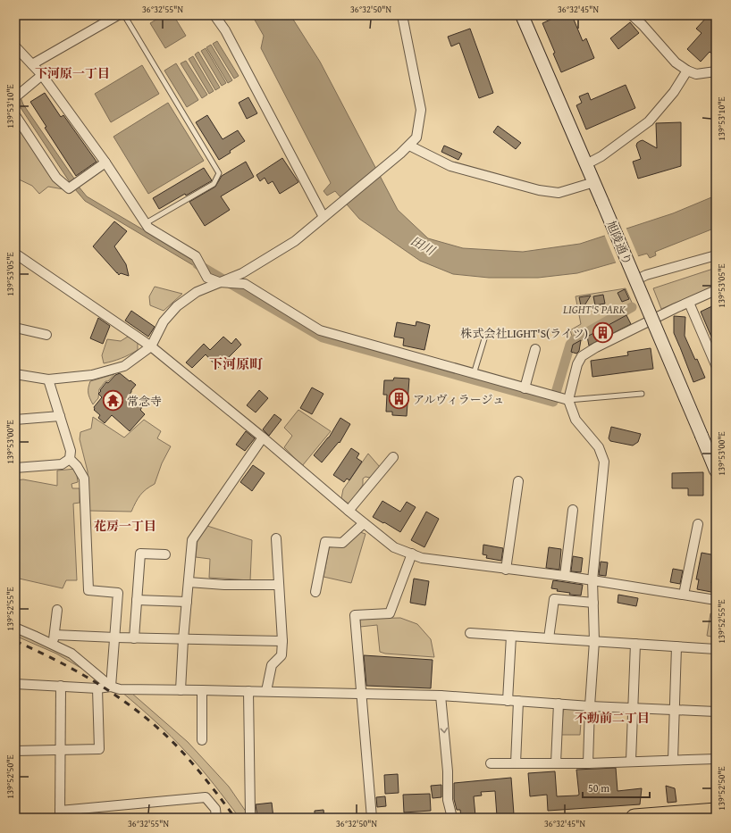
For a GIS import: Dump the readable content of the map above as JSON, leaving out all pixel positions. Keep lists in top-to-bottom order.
{
  "streets": {
    "street": ["旭陵通り"]
  },
  "districts": [
    "下河原一丁目",
    "下河原町",
    "花房一丁目",
    "不動前二丁目"
  ],
  "water": ["田川"],
  "parks": ["LIGHT'S PARK"],
  "places": {
    "building": ["株式会社LIGHT'S(ライツ)", "アルヴィラージュ"],
    "temple": ["常念寺"]
  },
  "scale_bar": "50 m",
  "coordinates": [
    "36°32'55\"N",
    "36°32'50\"N",
    "36°32'45\"N",
    "139°53'10\"E",
    "139°53'05\"E",
    "139°53'00\"E",
    "139°52'55\"E",
    "139°52'50\"E"
  ]
}
